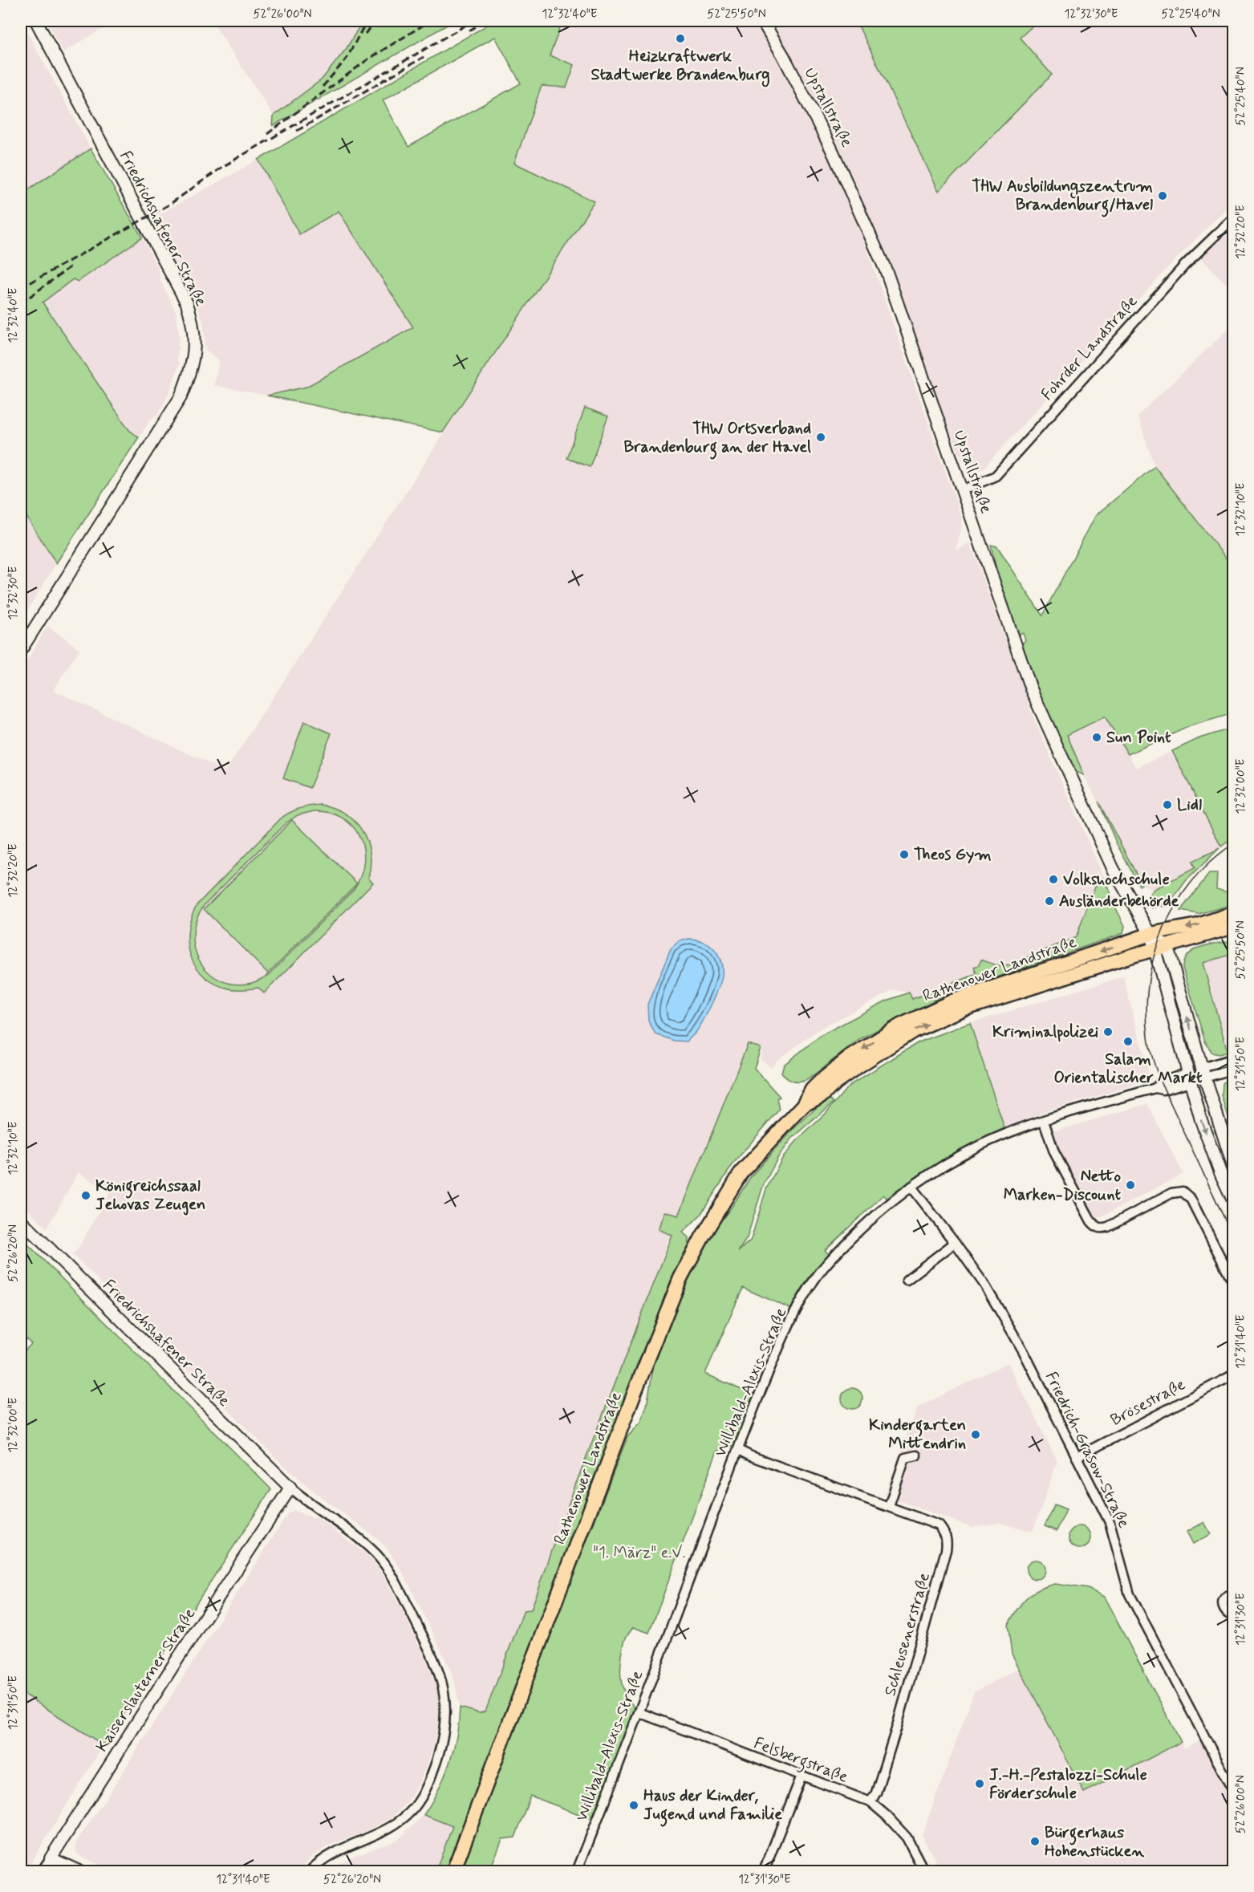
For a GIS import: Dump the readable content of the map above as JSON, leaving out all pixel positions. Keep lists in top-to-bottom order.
{
  "streets": {
    "main road": ["Rathenower Landstraße"],
    "street": [
      "Upstallstraße",
      "Friedrichshafener Straße",
      "Fohrder Landstraße",
      "Willibald-Alexis-Straße",
      "Brösestraße",
      "Friedrich-Grasow-Straße",
      "Schleusenerstraße",
      "Kaiserslauterner Straße",
      "Felsbergstraße"
    ]
  },
  "crossings": [
    ["Upstallstraße", "Fohrder Landstraße"],
    ["Upstallstraße", "Rathenower Landstraße"],
    ["Friedrichshafener Straße", "Kaiserslauterner Straße"],
    ["Willibald-Alexis-Straße", "Friedrich-Grasow-Straße"],
    ["Willibald-Alexis-Straße", "Schleusenerstraße"],
    ["Willibald-Alexis-Straße", "Felsbergstraße"],
    ["Brösestraße", "Friedrich-Grasow-Straße"],
    ["Schleusenerstraße", "Felsbergstraße"]
  ],
  "parks": ["\"1. März\" e.V."],
  "places": [
    "Heizkraftwerk Stadtwerke Brandenburg",
    "THW Ausbildungszentrum Brandenburg/Havel",
    "THW Ortsverband Brandenburg an der Havel",
    "Sun Point",
    "Lidl",
    "Theos Gym",
    "Volkshochschule",
    "Ausländerbehörde",
    "Kriminalpolizei",
    "Salam Orientalischer Markt",
    "Netto Marken-Discount",
    "Königreichssaal Jehovas Zeugen",
    "Kindergarten Mittendrin",
    "J.-H.-Pestalozzi-Schule Förderschule",
    "Haus der Kinder, Jugend und Familie",
    "Bürgerhaus Hohenstücken"
  ],
  "coordinates": [
    "52°26'00\"N",
    "12°32'40\"E",
    "52°25'50\"N",
    "12°32'30\"E",
    "52°25'40\"N",
    "12°32'20\"E",
    "12°32'10\"E",
    "12°32'00\"E",
    "12°31'50\"E",
    "52°26'20\"N",
    "12°31'40\"E",
    "12°31'30\"E"
  ]
}
